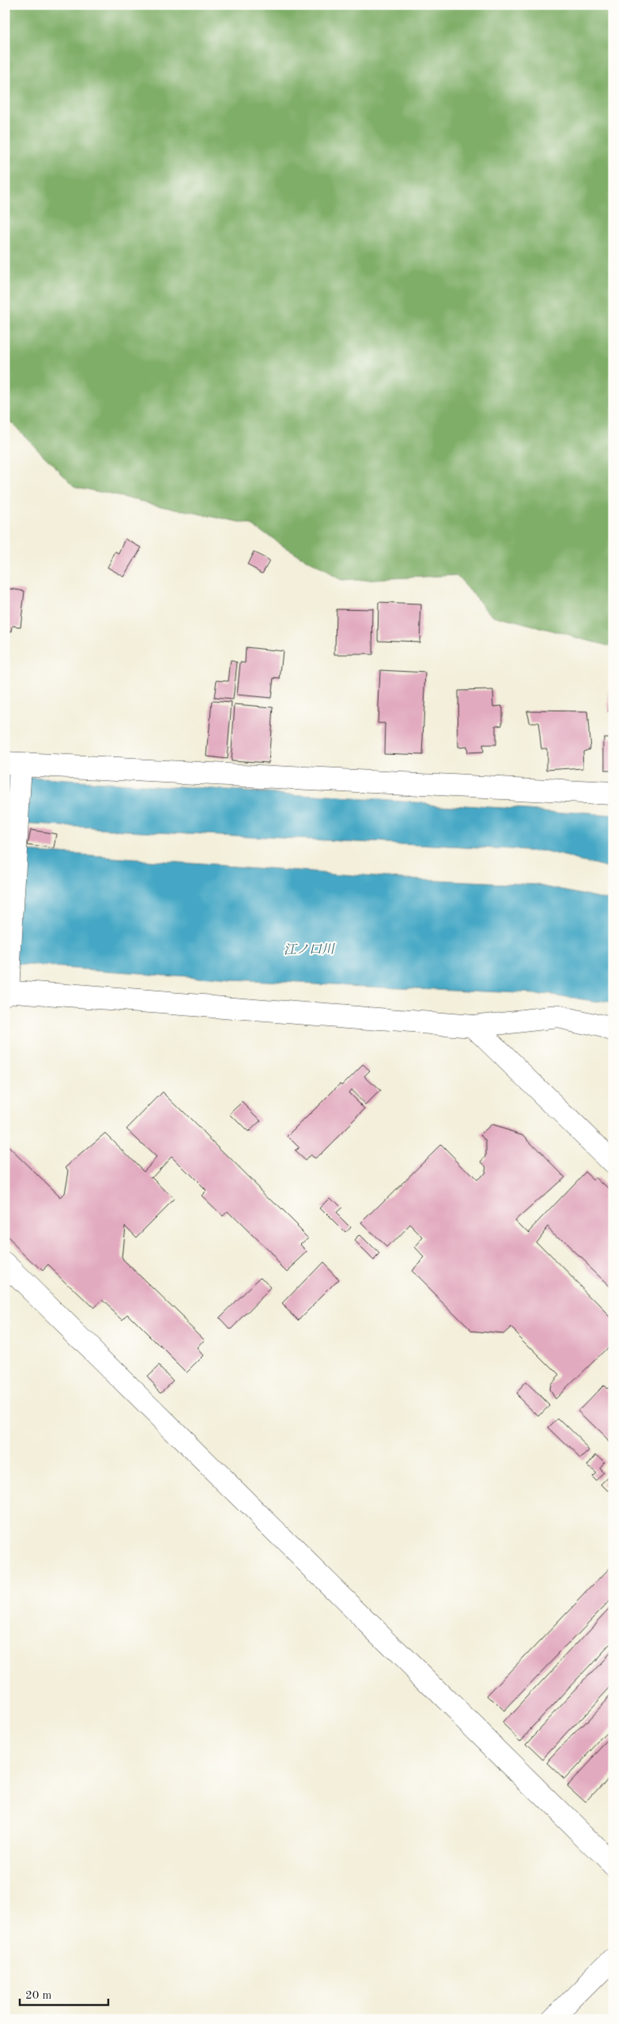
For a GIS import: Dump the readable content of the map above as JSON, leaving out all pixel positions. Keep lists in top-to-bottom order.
{
  "water": ["江ノ口川"],
  "scale_bar": "20 m"
}
